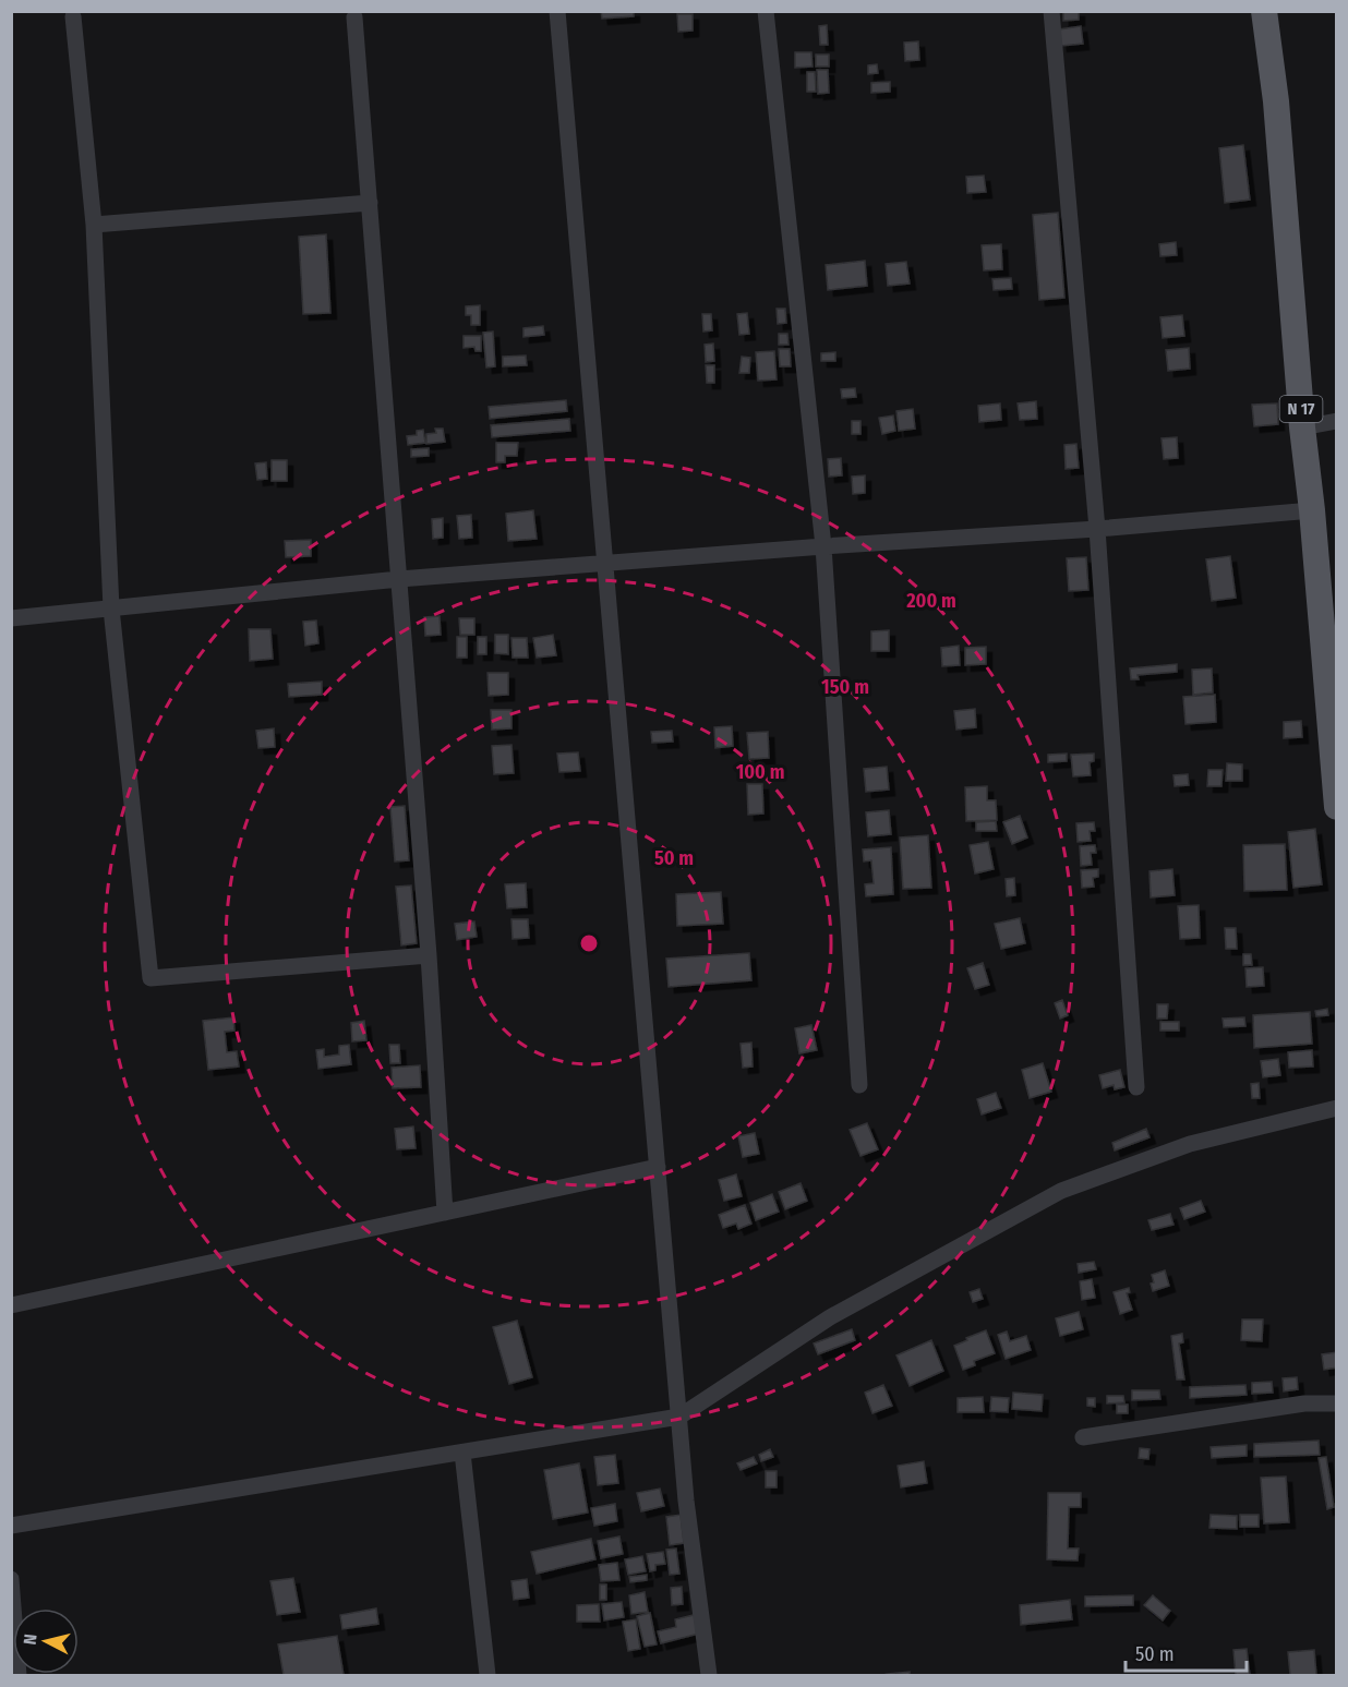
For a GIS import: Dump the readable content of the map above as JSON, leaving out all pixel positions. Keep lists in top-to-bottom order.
{
  "streets": {
    "main road": ["N 17"]
  },
  "scale_bar": "50 m",
  "north": "left",
  "rings": [
    "200 m",
    "150 m",
    "100 m",
    "50 m"
  ]
}
